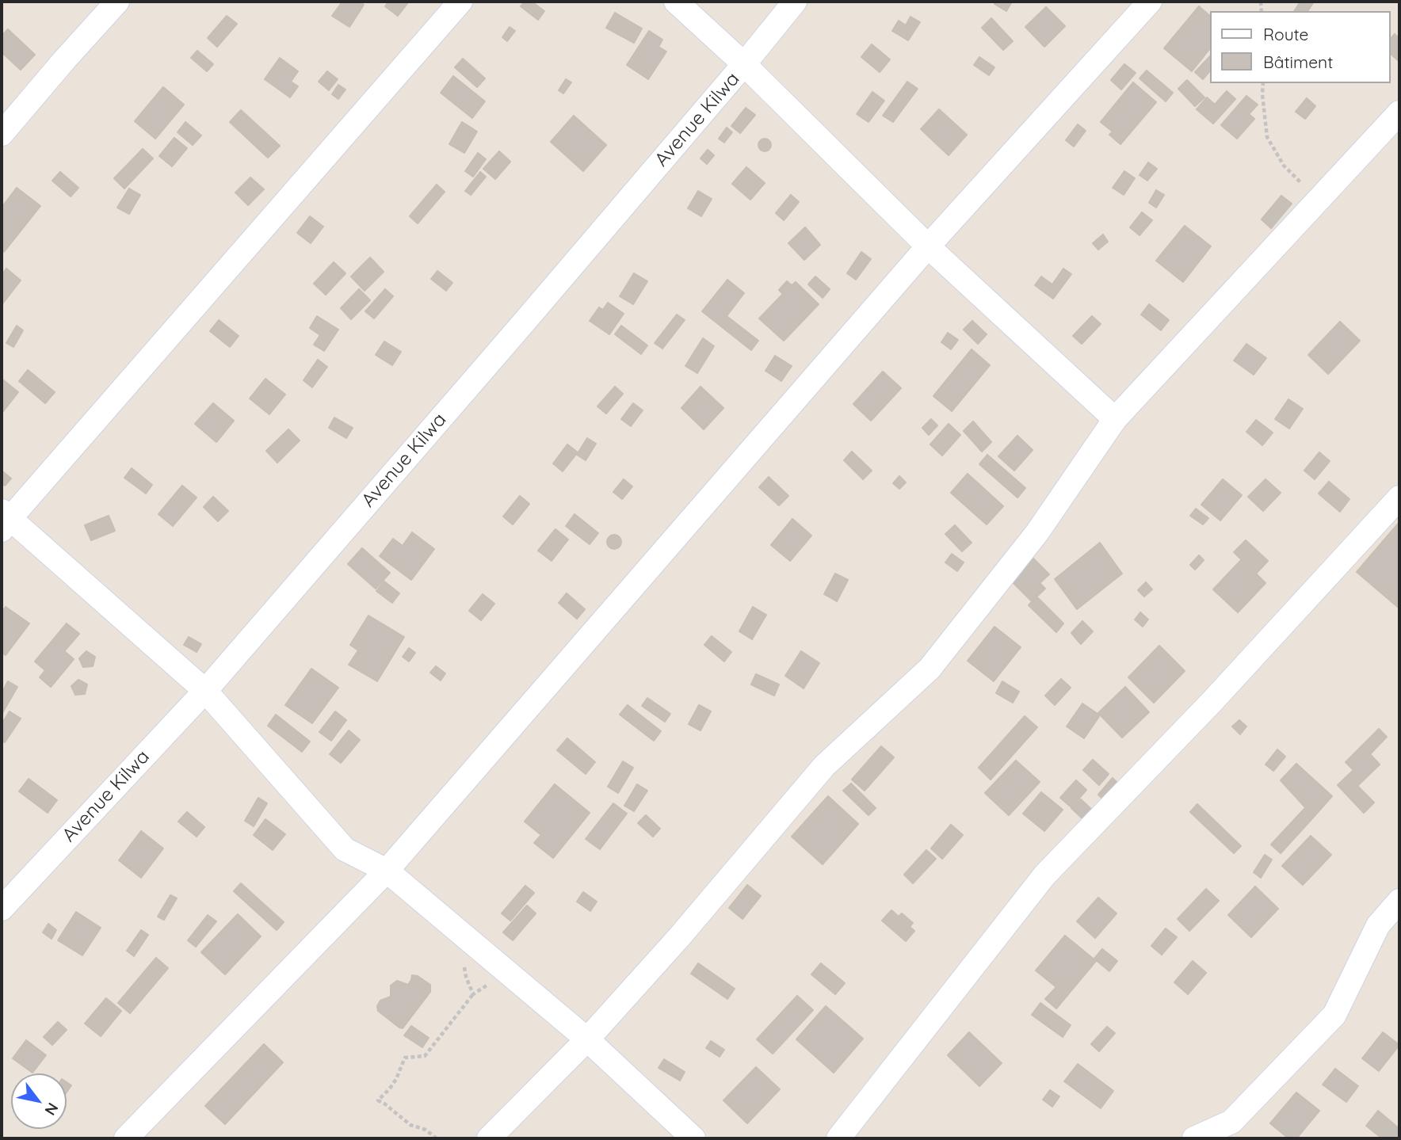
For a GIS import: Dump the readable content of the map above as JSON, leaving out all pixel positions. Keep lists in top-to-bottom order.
{
  "streets": {
    "street": ["Avenue Kilwa"]
  },
  "legend": ["Route", "Bâtiment"],
  "north": "bottom right"
}
